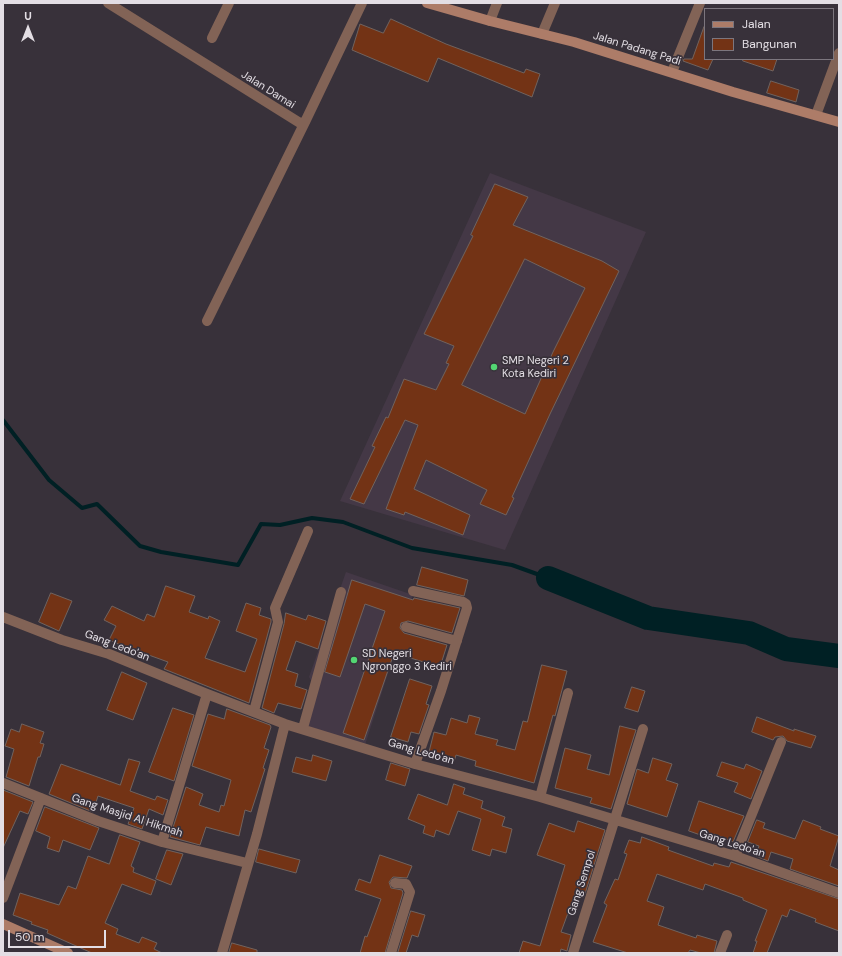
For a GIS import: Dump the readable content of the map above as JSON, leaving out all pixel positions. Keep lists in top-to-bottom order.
{
  "streets": {
    "main road": ["Jalan Padang Padi"],
    "street": [
      "Jalan Damai",
      "Gang Ledo'an",
      "Gang Masjid Al Hikmah",
      "Gang Sempol"
    ]
  },
  "crossings": [
    ["Gang Ledo'an", "Gang Sempol"]
  ],
  "places": ["SMP Negeri 2 Kota Kediri", "SD Negeri Ngronggo 3 Kediri"],
  "legend": ["Jalan", "Bangunan"],
  "scale_bar": "50 m",
  "north": "top"
}
